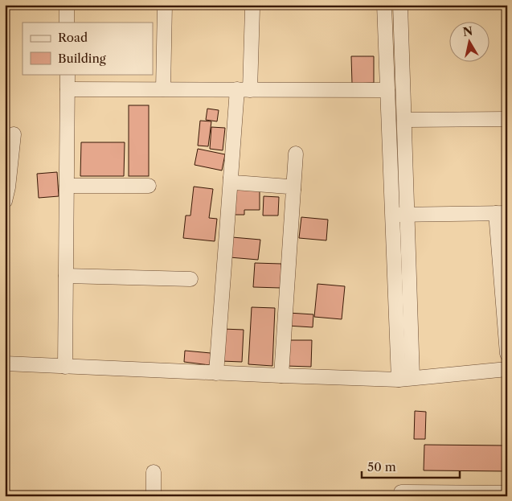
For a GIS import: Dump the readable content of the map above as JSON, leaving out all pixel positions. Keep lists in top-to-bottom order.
{
  "legend": ["Road", "Building"],
  "scale_bar": "50 m",
  "north": "top"
}
